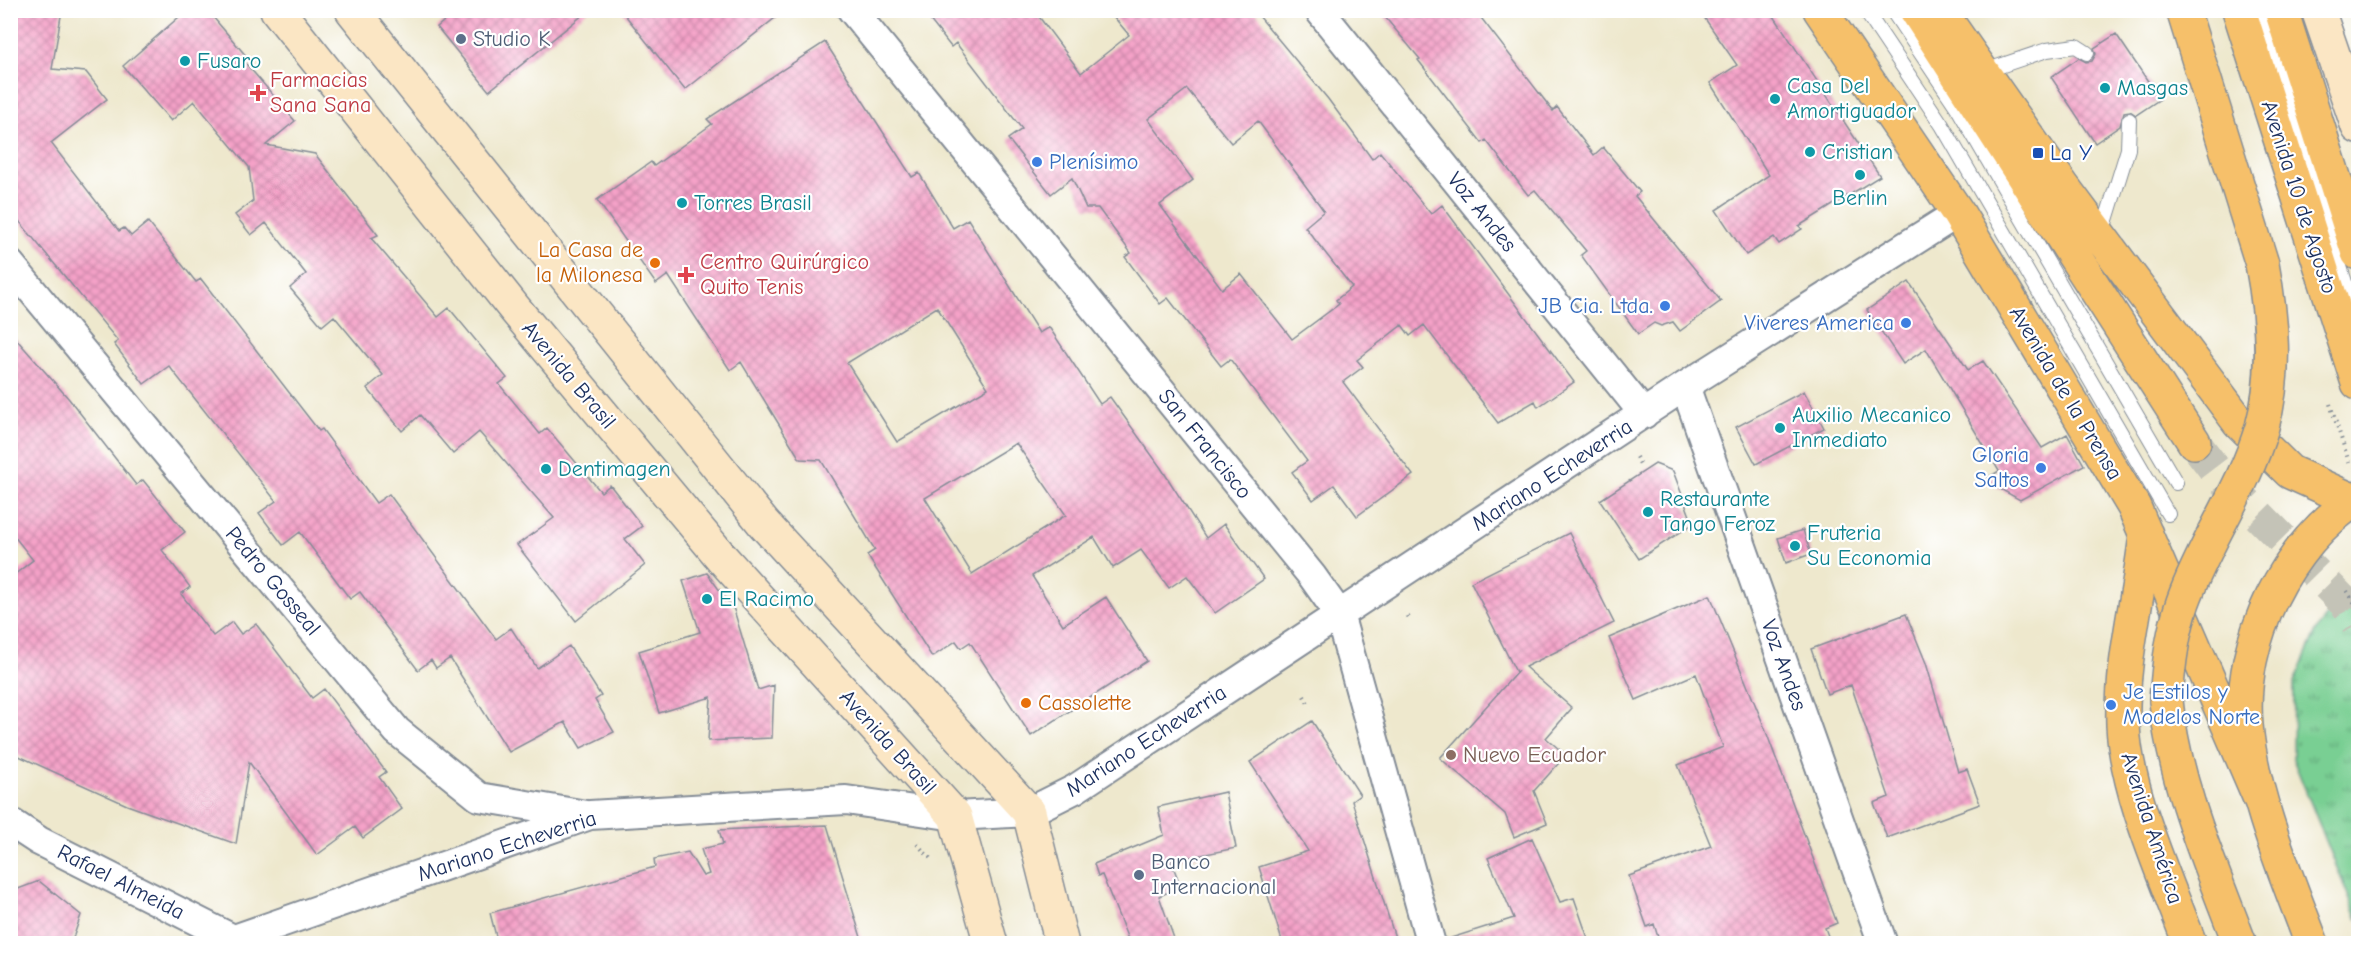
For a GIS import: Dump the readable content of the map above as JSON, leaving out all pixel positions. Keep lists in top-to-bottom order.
{
  "streets": {
    "main road": ["Avenida 10 de Agosto", "Avenida de la Prensa", "Avenida América"],
    "street": [
      "Voz Andes",
      "Avenida Brasil",
      "San Francisco",
      "Mariano Echeverria",
      "Pedro Gosseal",
      "Rafael Almeida"
    ]
  },
  "crossings": [
    ["Voz Andes", "Mariano Echeverria"],
    ["Avenida Brasil", "Mariano Echeverria"],
    ["Avenida de la Prensa", "Mariano Echeverria"],
    ["Avenida de la Prensa", "Avenida América"],
    ["San Francisco", "Mariano Echeverria"],
    ["Mariano Echeverria", "Pedro Gosseal"],
    ["Mariano Echeverria", "Rafael Almeida"]
  ],
  "places": {
    "other": [
      "Studio K",
      "Fusaro",
      "Masgas",
      "Casa Del Amortiguador",
      "Cristian",
      "Plenísimo",
      "Berlin",
      "Torres Brasil",
      "La Casa de la Milonesa",
      "JB Cia. Ltda.",
      "Viveres America",
      "Auxilio Mecanico Inmediato",
      "Gloria Saltos",
      "Dentimagen",
      "Restaurante Tango Feroz",
      "Fruteria Su Economia",
      "El Racimo",
      "Cassolette",
      "Je Estilos y Modelos Norte",
      "Nuevo Ecuador",
      "Banco Internacional"
    ],
    "health": ["Farmacias Sana Sana", "Centro Quirúrgico Quito Tenis"],
    "transit": ["La Y"]
  }
}
